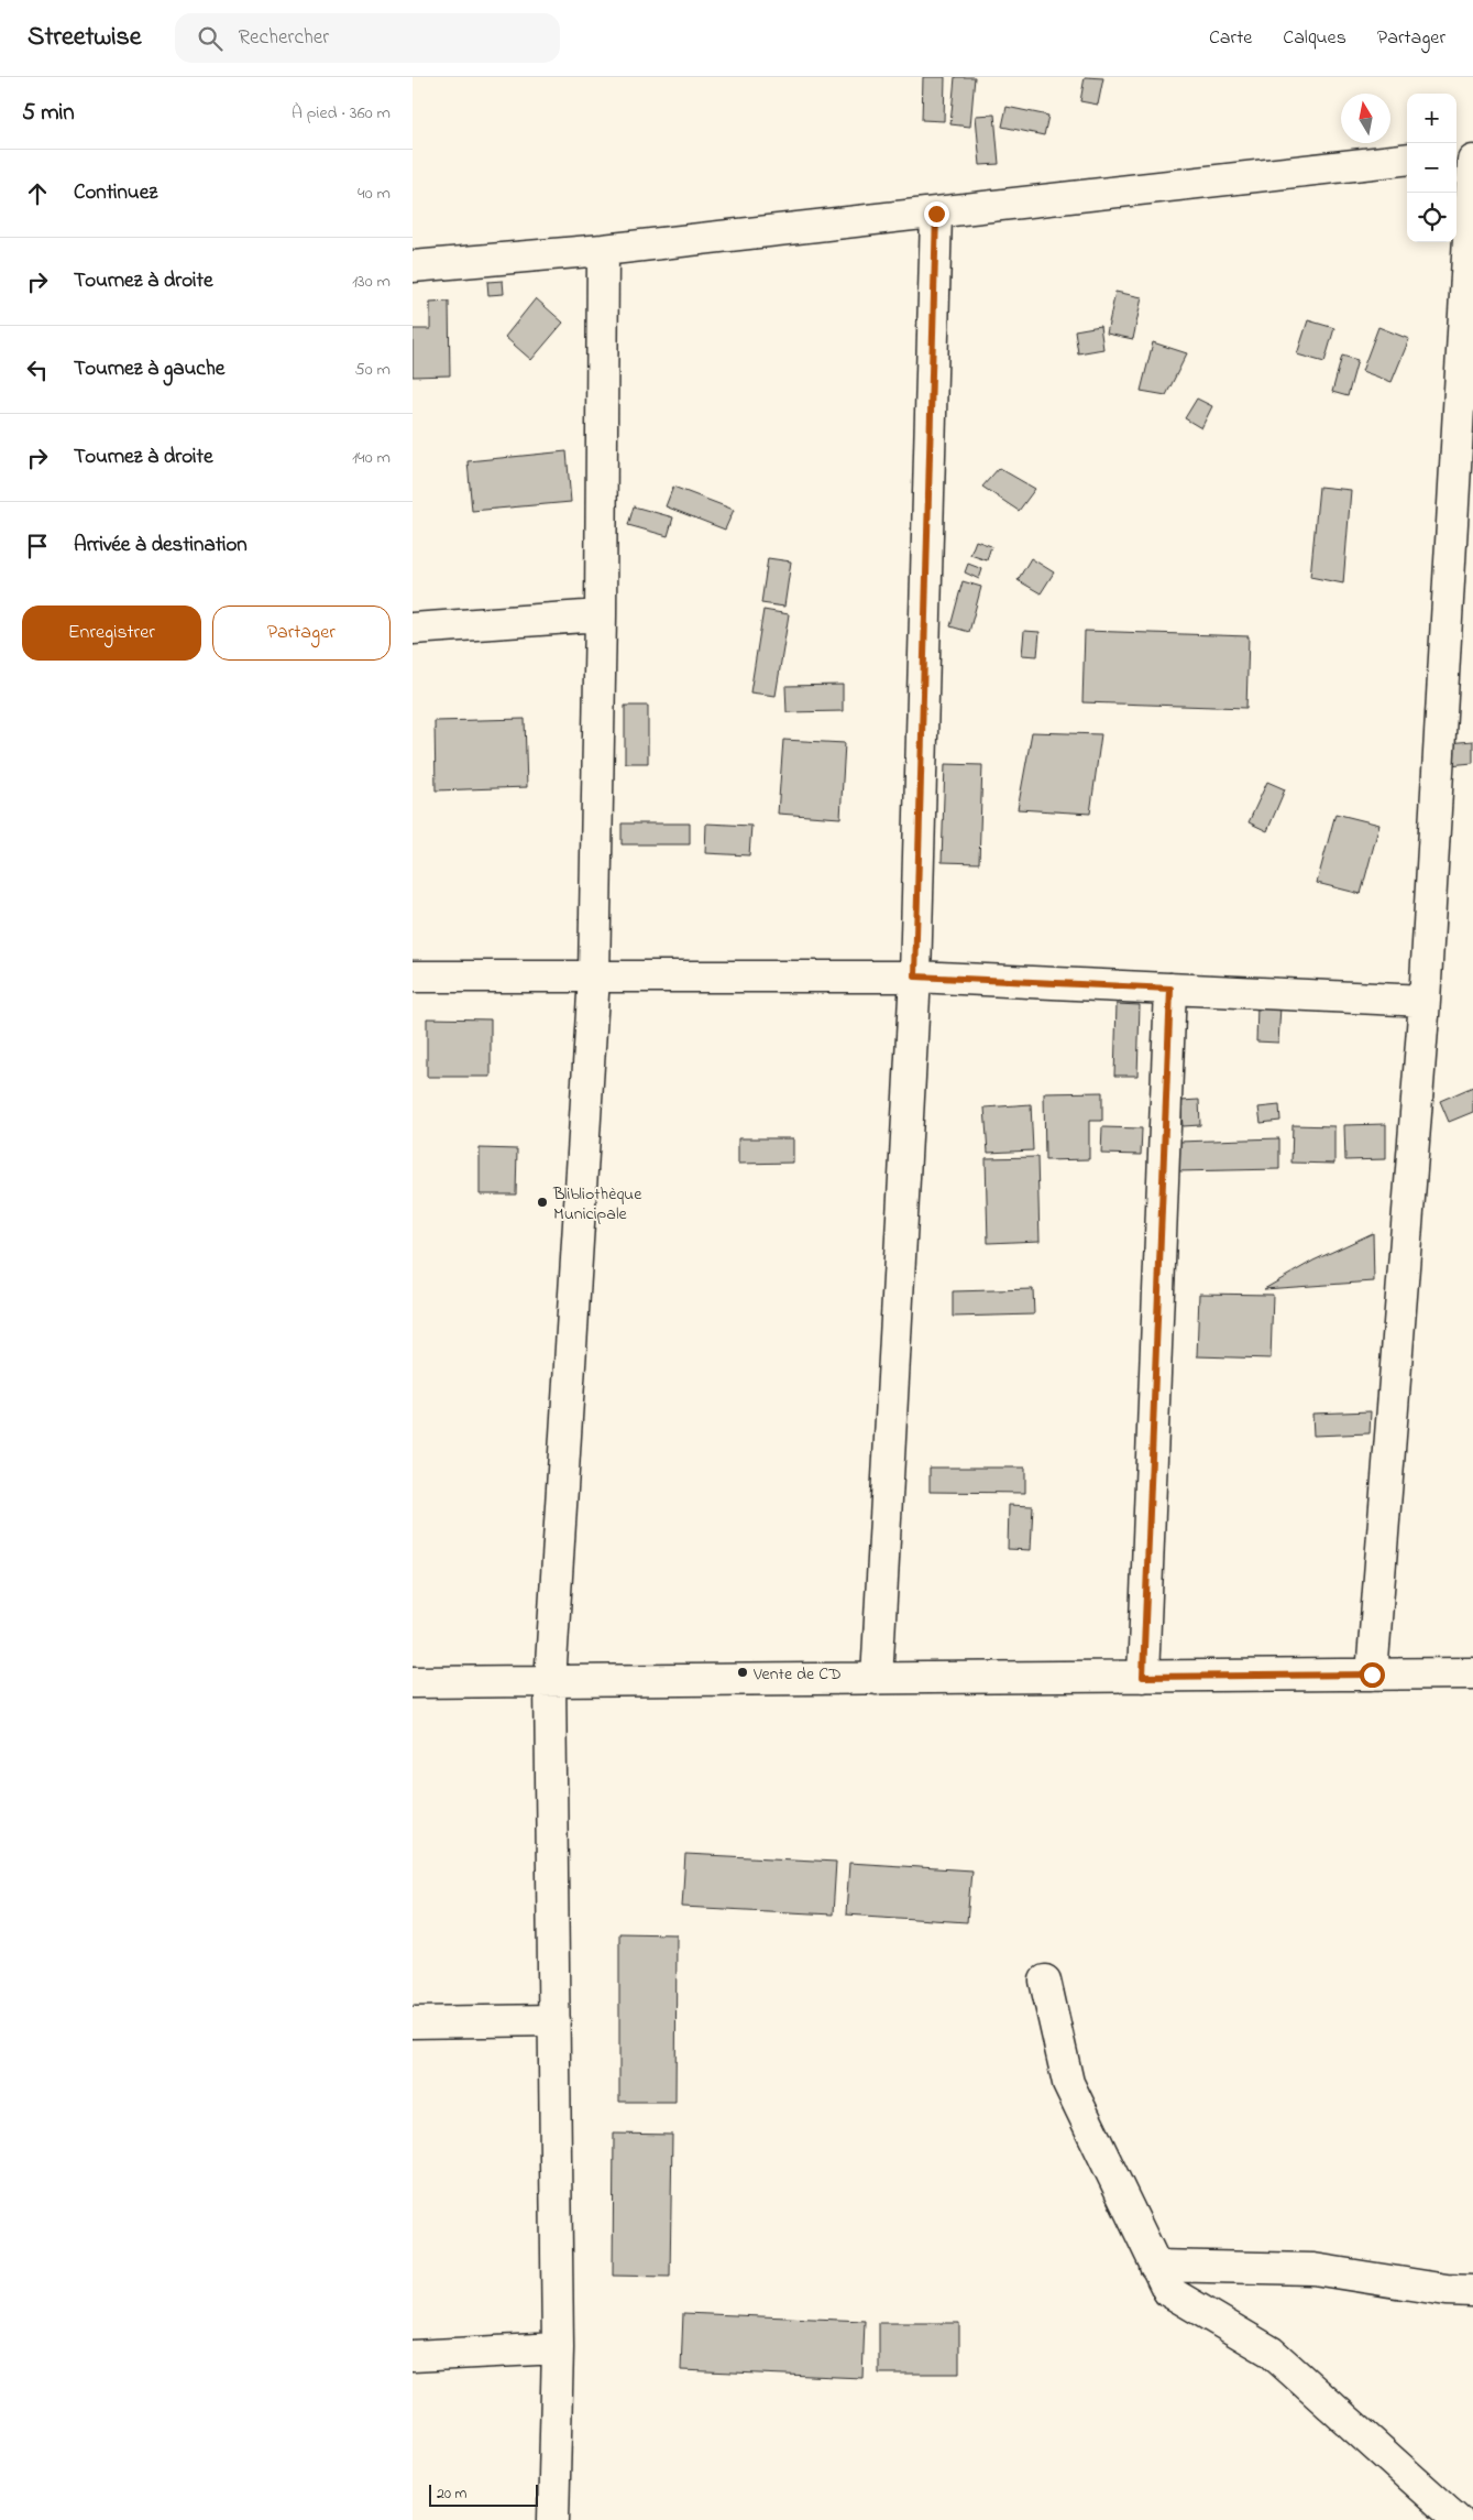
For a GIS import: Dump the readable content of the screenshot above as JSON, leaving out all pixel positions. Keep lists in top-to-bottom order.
{
  "places": ["Blibliothèque Municipale", "Vente de CD"],
  "scale_bar": "20 m",
  "north": "top",
  "page": {
    "header": "Streetwise",
    "search": "Rechercher",
    "nav": ["Carte", "Calques", "Partager"],
    "heading": ["5 min", "À pied · 360 m"],
    "map_buttons": ["+", "−"],
    "list": [
      ["Continuez", "40 m"],
      ["Tournez à droite", "130 m"],
      ["Tournez à gauche", "50 m"],
      ["Tournez à droite", "140 m"],
      "Arrivée à destination"
    ],
    "buttons": ["Enregistrer", "Partager"],
    "scale": "20 m"
  }
}
